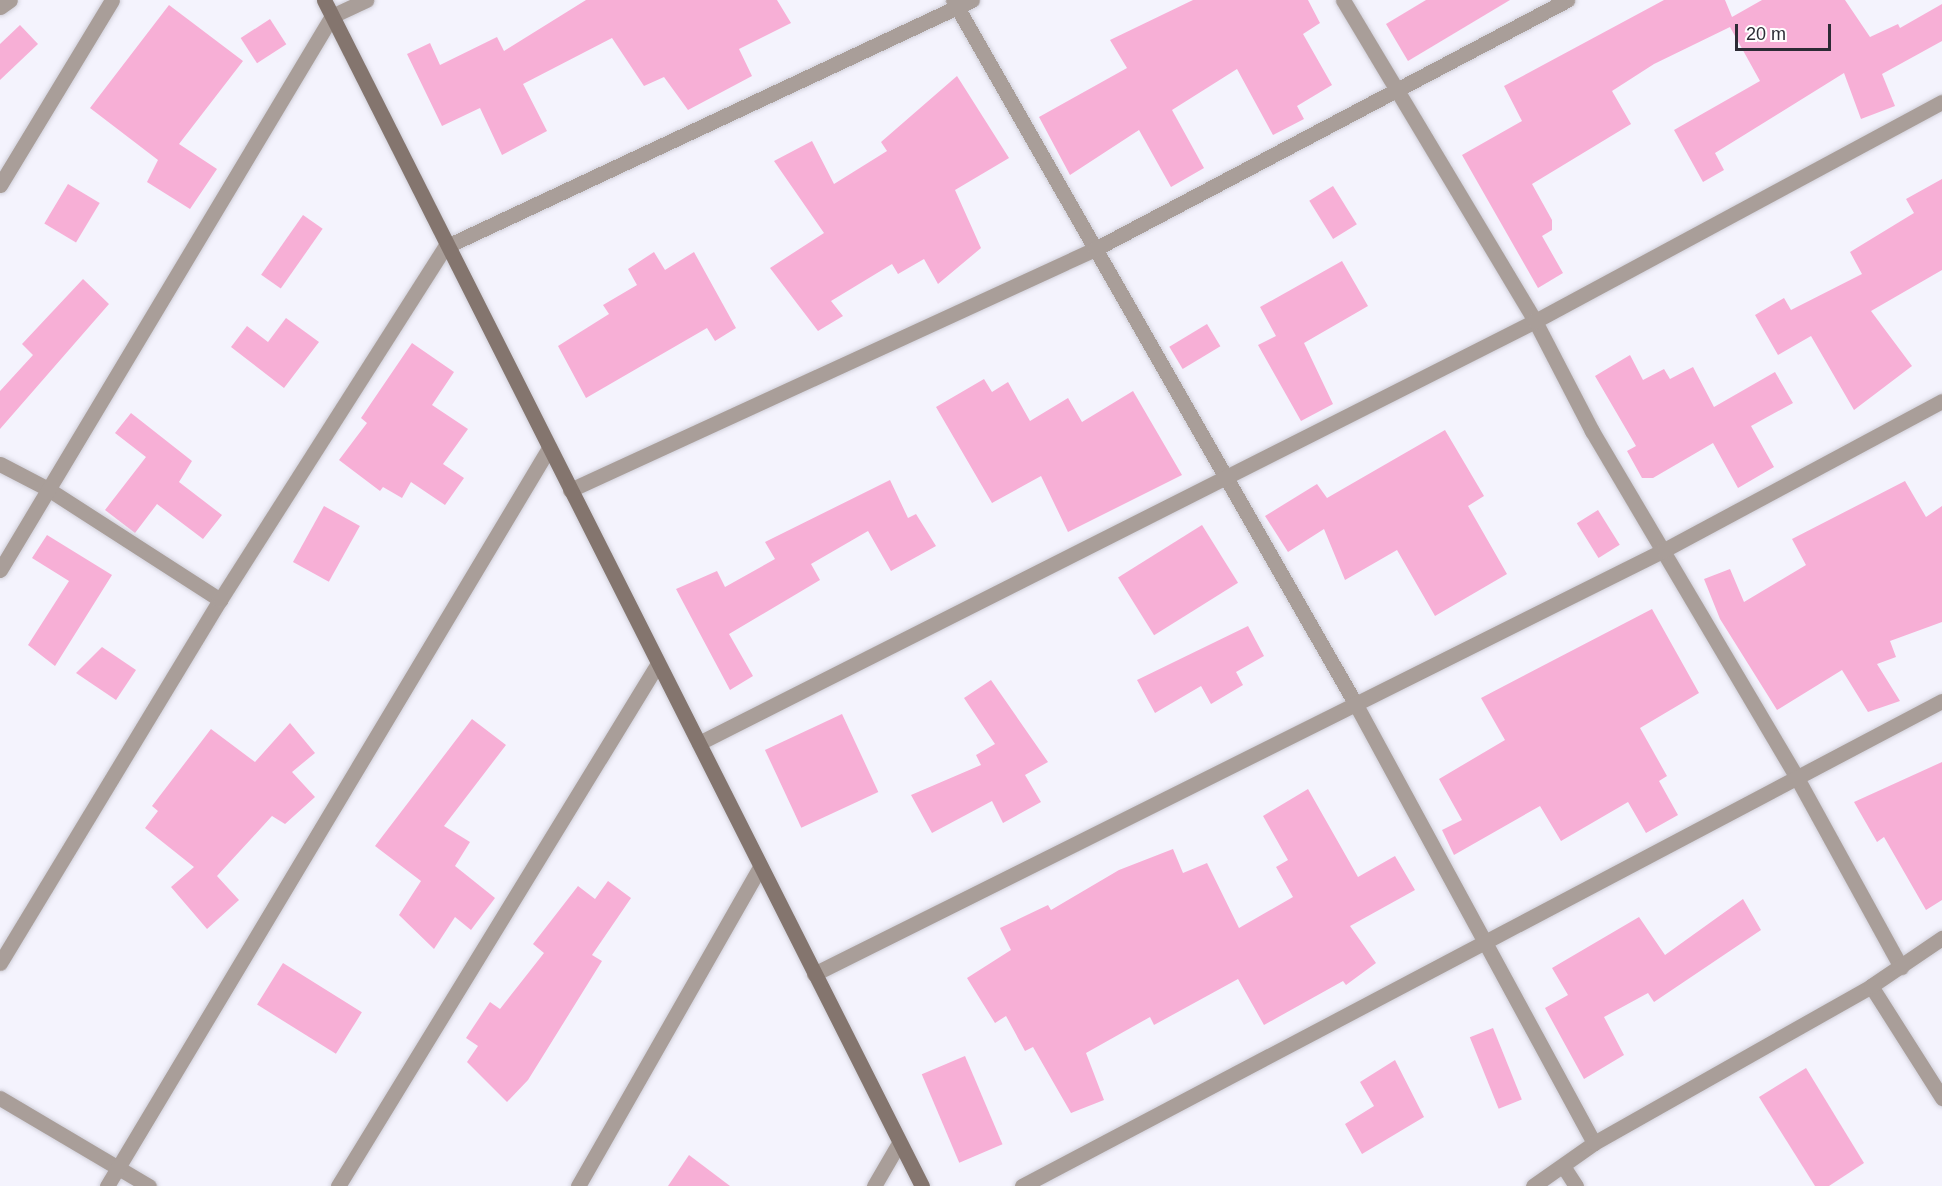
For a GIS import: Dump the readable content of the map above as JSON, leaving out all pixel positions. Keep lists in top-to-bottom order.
{
  "scale_bar": "20 m"
}
